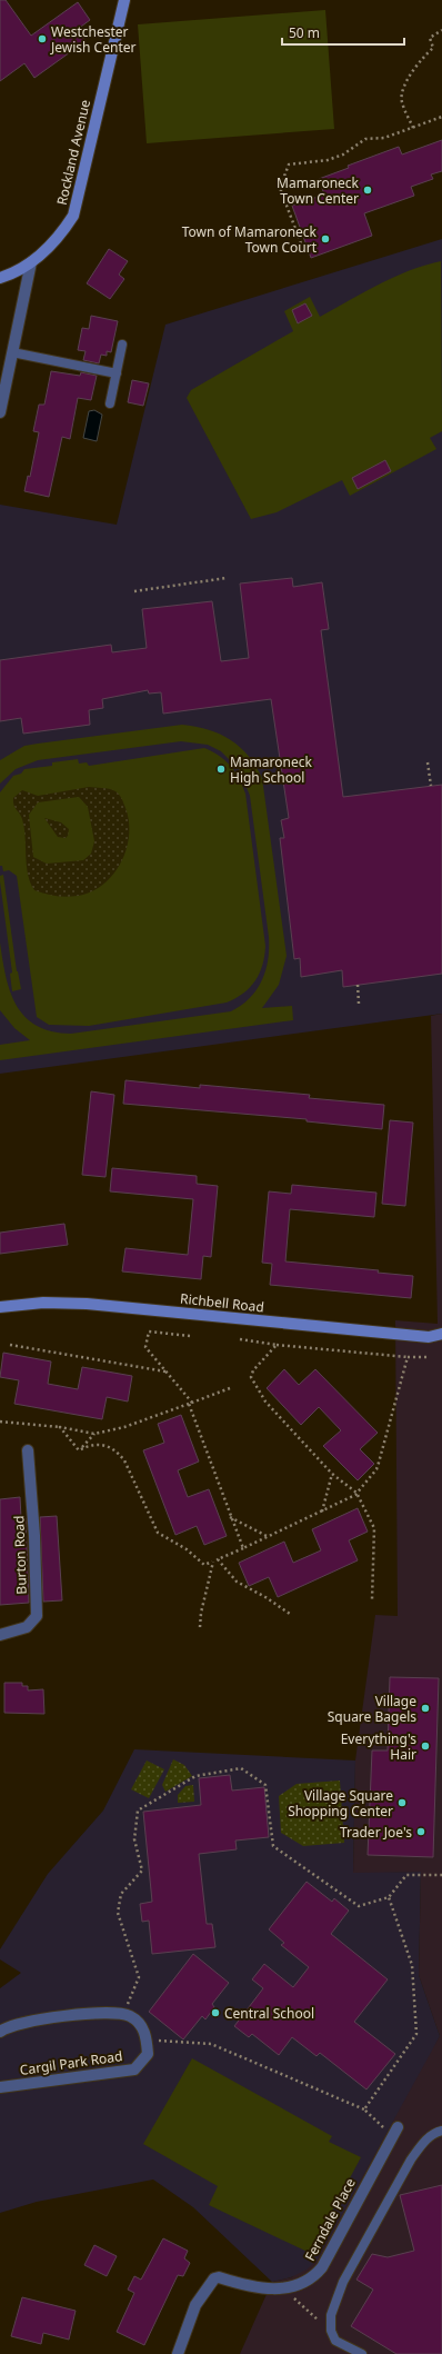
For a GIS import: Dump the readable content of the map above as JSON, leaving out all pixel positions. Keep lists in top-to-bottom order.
{
  "streets": {
    "street": [
      "Rockland Avenue",
      "Richbell Road",
      "Burton Road",
      "Cargil Park Road",
      "Ferndale Place"
    ]
  },
  "places": [
    "Westchester Jewish Center",
    "Mamaroneck Town Center",
    "Town of Mamaroneck Town Court",
    "Mamaroneck High School",
    "Village Square Bagels",
    "Everything's Hair",
    "Village Square Shopping Center",
    "Trader Joe's",
    "Central School"
  ],
  "scale_bar": "50 m"
}
